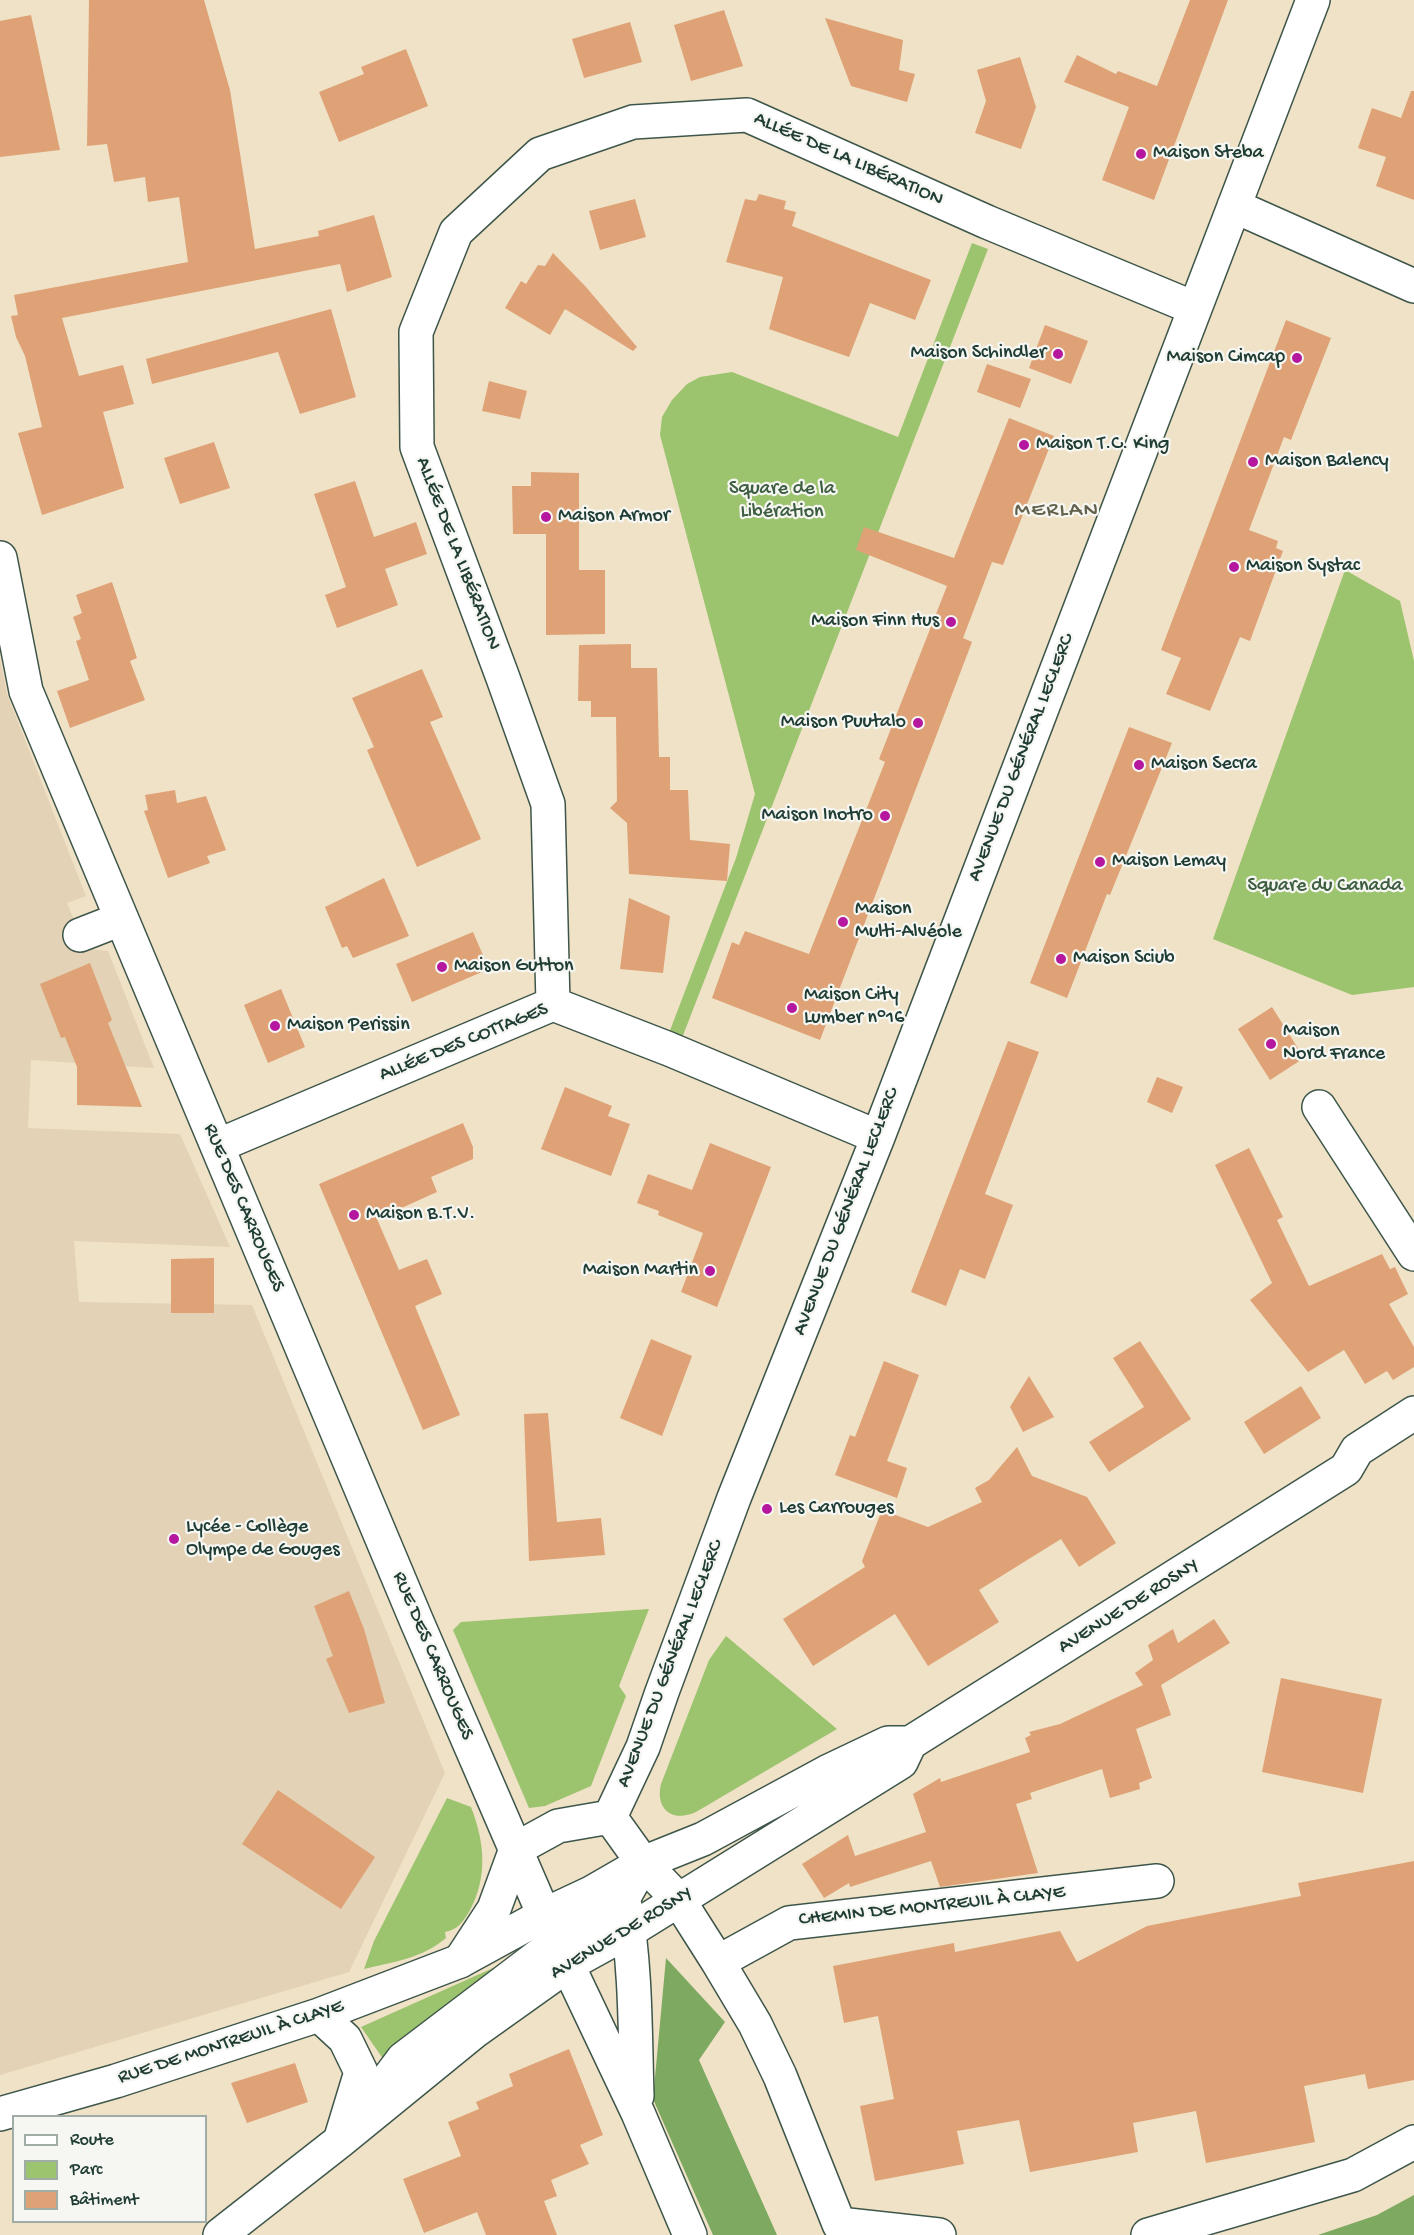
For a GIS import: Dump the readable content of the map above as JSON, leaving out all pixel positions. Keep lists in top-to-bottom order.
{
  "streets": {
    "street": [
      "ALLÉE DE LA LIBÉRATION",
      "AVENUE DU GÉNÉRAL LECLERC",
      "ALLÉE DES COTTAGES",
      "RUE DES CARROUGES",
      "AVENUE DE ROSNY",
      "CHEMIN DE MONTREUIL À CLAYE",
      "RUE DE MONTREUIL À CLAYE"
    ]
  },
  "crossings": [
    ["ALLÉE DE LA LIBÉRATION", "AVENUE DU GÉNÉRAL LECLERC"],
    ["ALLÉE DE LA LIBÉRATION", "ALLÉE DES COTTAGES"],
    ["AVENUE DU GÉNÉRAL LECLERC", "ALLÉE DES COTTAGES"],
    ["ALLÉE DES COTTAGES", "RUE DES CARROUGES"],
    ["RUE DES CARROUGES", "AVENUE DE ROSNY"],
    ["RUE DES CARROUGES", "RUE DE MONTREUIL À CLAYE"],
    ["AVENUE DE ROSNY", "RUE DE MONTREUIL À CLAYE"]
  ],
  "districts": ["MERLAN"],
  "parks": ["Square de la Libération", "Square du Canada"],
  "places": [
    "Maison Steba",
    "Maison Schindler",
    "Maison Cimcap",
    "Maison T.C. King",
    "Maison Balency",
    "Maison Armor",
    "Maison Systac",
    "Maison Finn Hus",
    "Maison Puutalo",
    "Maison Secra",
    "Maison Inotro",
    "Maison Lemay",
    "Maison Multi-Alvéole",
    "Maison Sciub",
    "Maison Gutton",
    "Maison City Lumber n°16",
    "Maison Perissin",
    "Maison Nord France",
    "Maison B.T.V.",
    "Maison Martin",
    "Les Carrouges",
    "Lycée - Collège Olympe de Gouges"
  ],
  "legend": ["Route", "Parc", "Bâtiment"]
}
